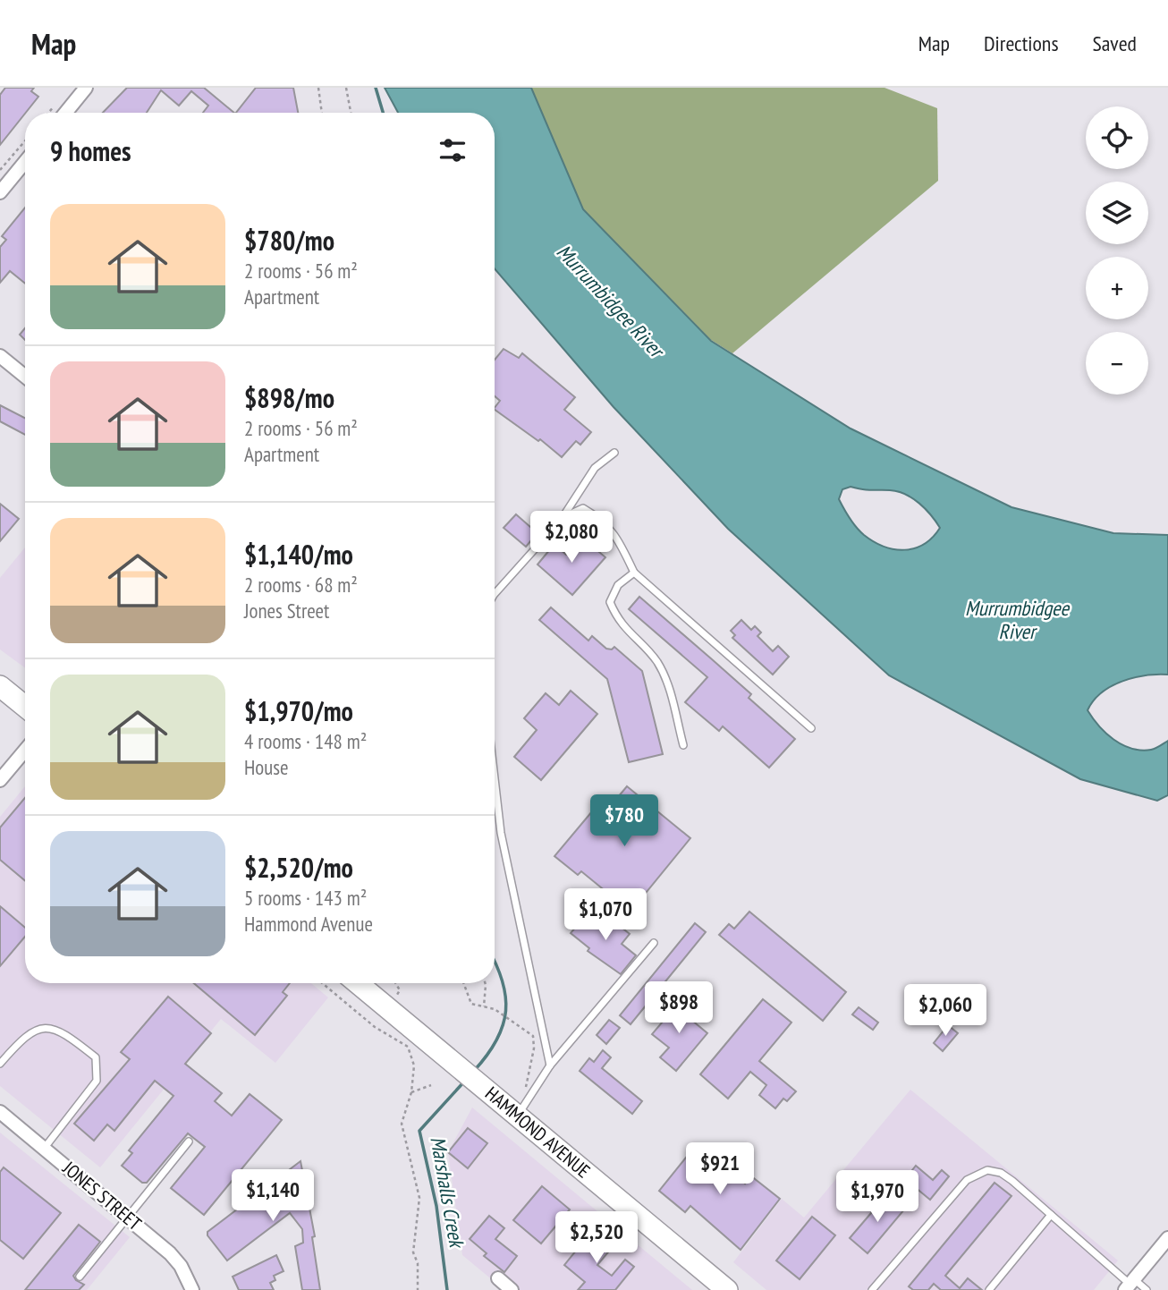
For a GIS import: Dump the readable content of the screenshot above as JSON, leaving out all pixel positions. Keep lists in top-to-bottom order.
{
  "streets": {
    "highway": ["HAMMOND AVENUE"],
    "street": ["JONES STREET"]
  },
  "water": ["Murrumbidgee River", "Marshalls Creek"],
  "page": {
    "header": "Map",
    "nav": ["Map", "Directions", "Saved"],
    "map_buttons": ["+", "−"],
    "heading": "9 homes",
    "list": [
      {
        "name": "$780/mo",
        "note": "2 rooms · 56 m² · Apartment"
      },
      {
        "name": "$898/mo",
        "note": "2 rooms · 56 m² · Apartment"
      },
      {
        "name": "$1,140/mo",
        "note": "2 rooms · 68 m² · Jones Street"
      },
      {
        "name": "$1,970/mo",
        "note": "4 rooms · 148 m² · House"
      },
      {
        "name": "$2,520/mo",
        "note": "5 rooms · 143 m² · Hammond Avenue"
      }
    ],
    "price": [
      "$2,080",
      "$780",
      "$1,070",
      "$898",
      "$2,060",
      "$921",
      "$1,140",
      "$1,970",
      "$2,520"
    ]
  }
}
